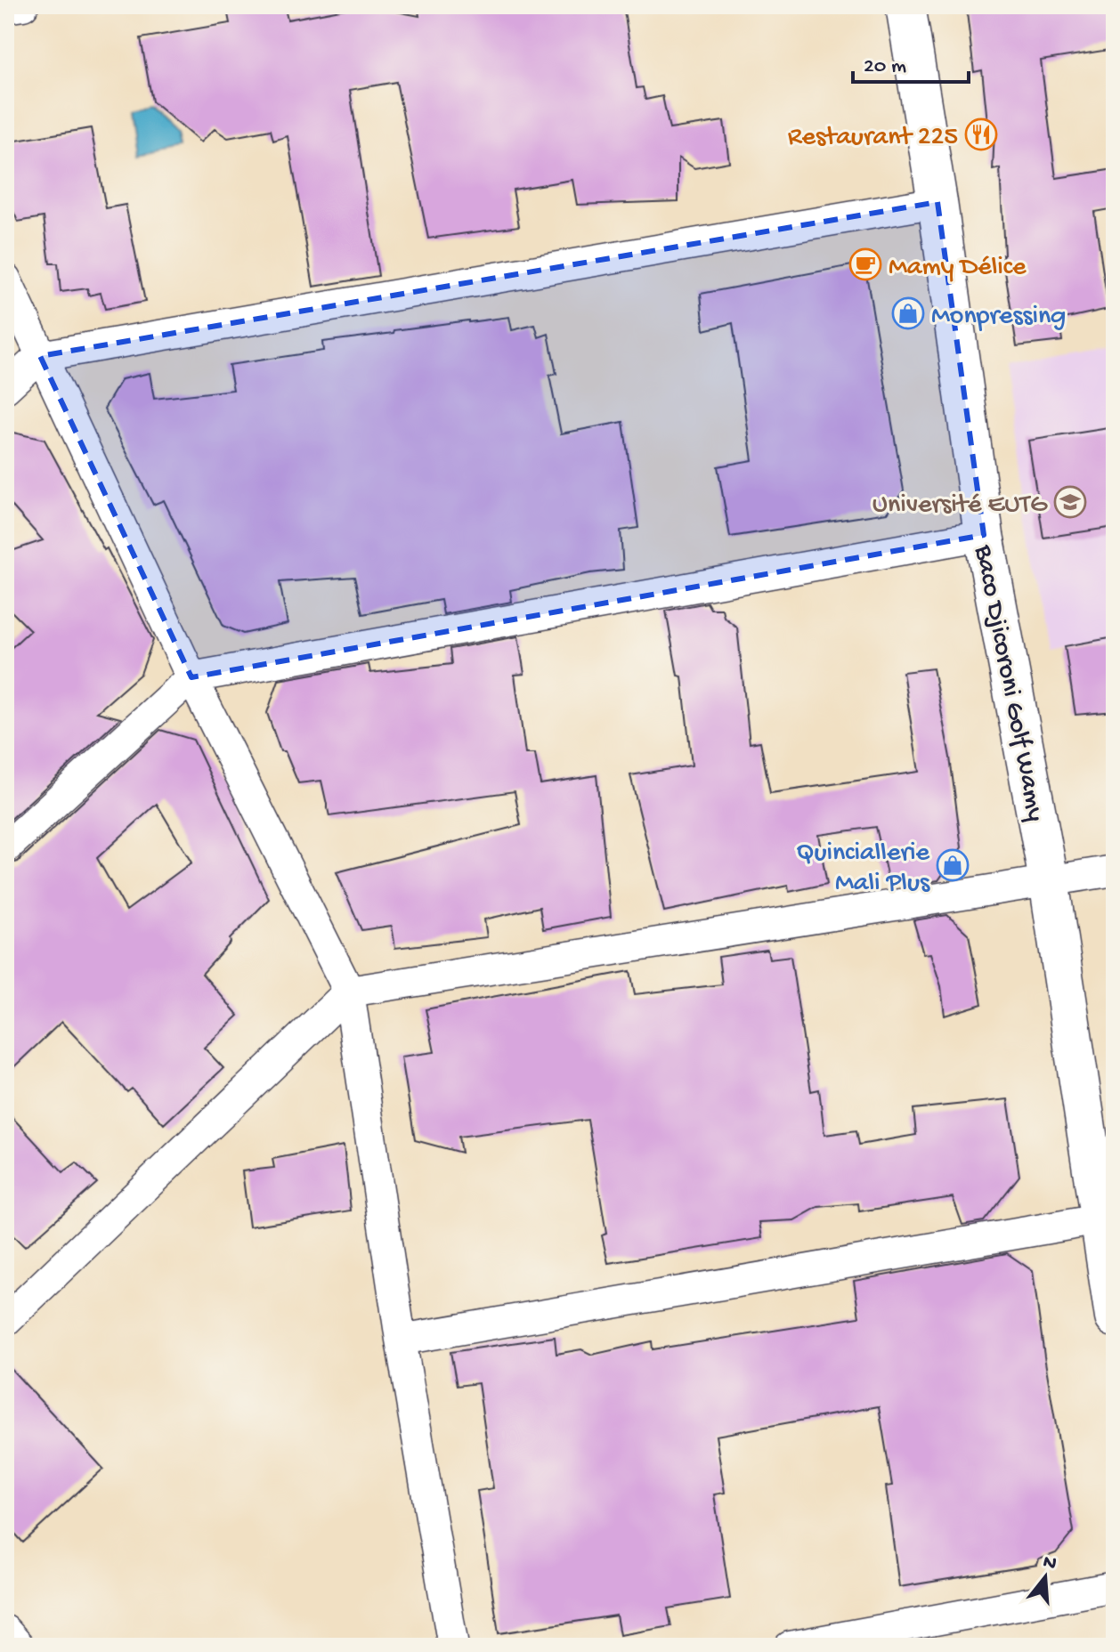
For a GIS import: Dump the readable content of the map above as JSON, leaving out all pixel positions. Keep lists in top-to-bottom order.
{
  "streets": {
    "street": ["Baco Djicoroni Golf Wamy"]
  },
  "places": {
    "restaurant": ["Restaurant 225"],
    "cafe": ["Mamy Délice"],
    "shop": ["Monpressing", "Quinciallerie Mali Plus"],
    "school or university": ["Université EUTG"]
  },
  "scale_bar": "20 m",
  "north": "top"
}
